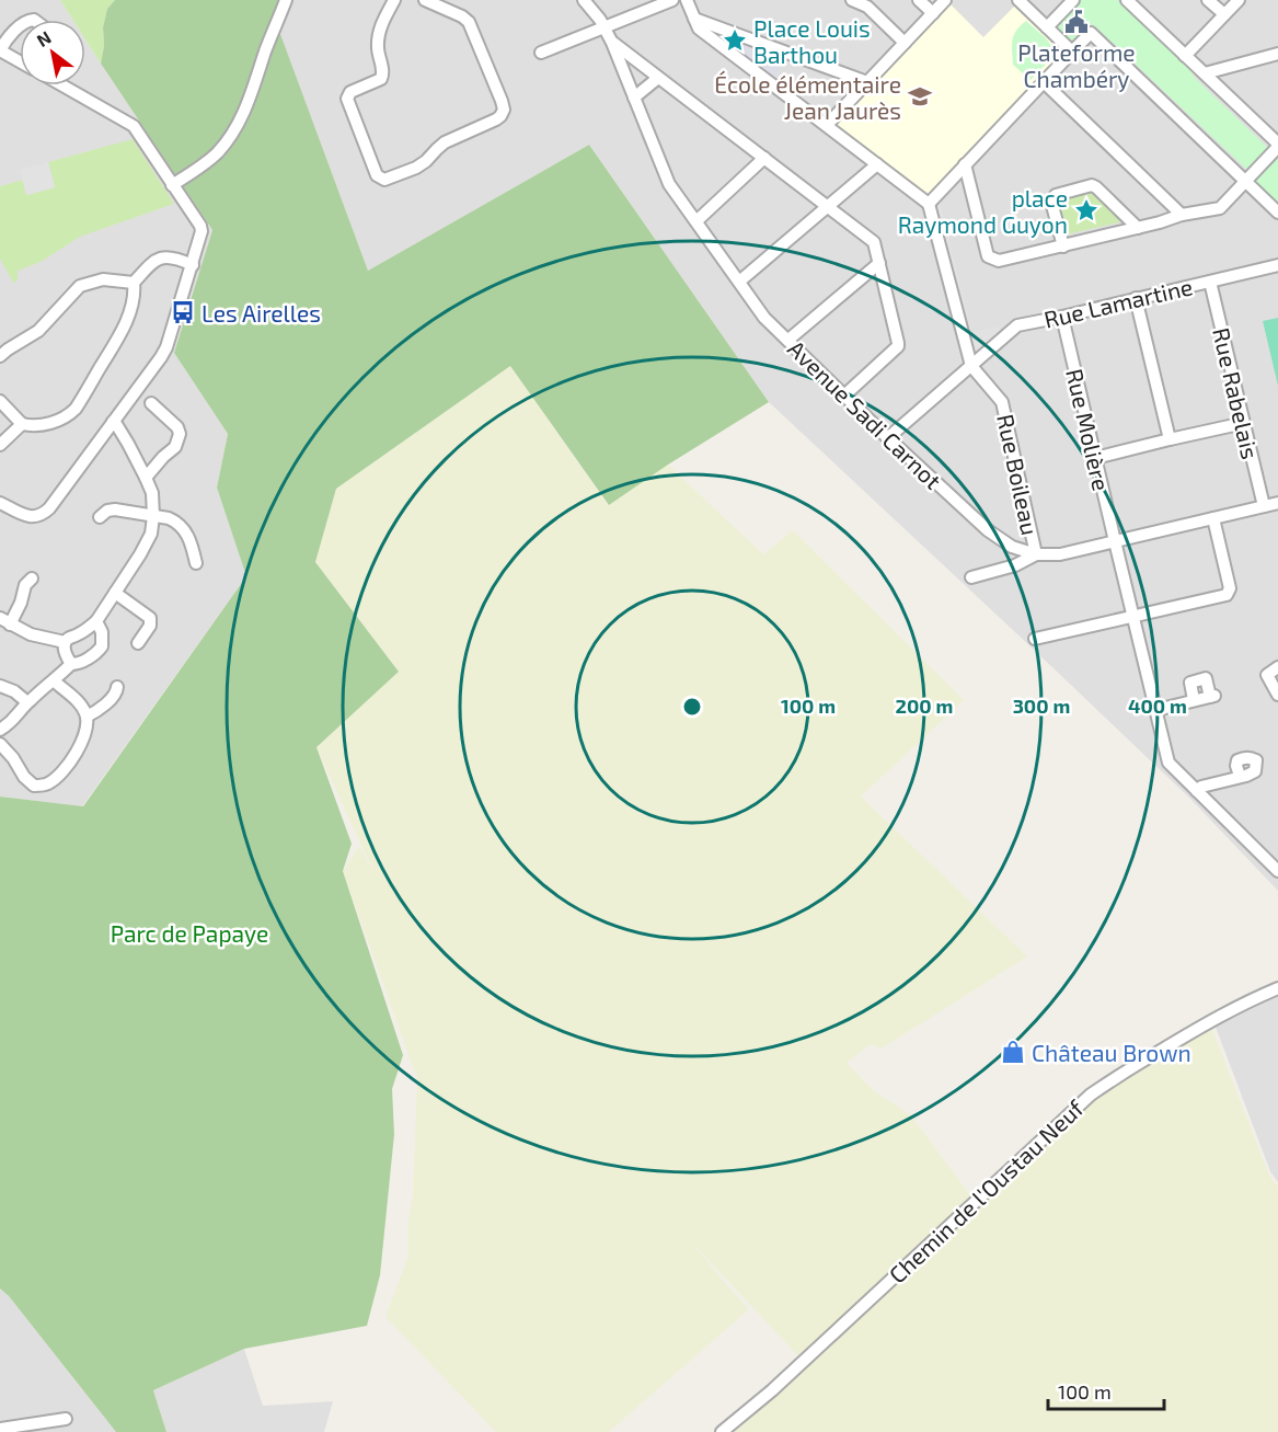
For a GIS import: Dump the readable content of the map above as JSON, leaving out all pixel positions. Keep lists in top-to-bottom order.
{
  "streets": {
    "street": [
      "Rue Lamartine",
      "Rue Rabelais",
      "Avenue Sadi Carnot",
      "Rue Molière",
      "Rue Boileau",
      "Chemin de l'Oustau Neuf"
    ]
  },
  "crossings": [
    ["Rue Lamartine", "Rue Rabelais"],
    ["Rue Lamartine", "Avenue Sadi Carnot"],
    ["Rue Lamartine", "Rue Molière"],
    ["Rue Lamartine", "Rue Boileau"],
    ["Rue Rabelais", "Avenue Sadi Carnot"],
    ["Avenue Sadi Carnot", "Rue Molière"],
    ["Avenue Sadi Carnot", "Rue Boileau"]
  ],
  "parks": ["Parc de Papaye"],
  "places": {
    "public building": ["Plateforme Chambéry"],
    "place": ["Place Louis Barthou", "place Raymond Guyon"],
    "school or university": ["École élémentaire Jean Jaurès"],
    "bus stop": ["Les Airelles"],
    "shop": ["Château Brown"]
  },
  "scale_bar": "100 m",
  "north": "top left",
  "rings": [
    "100 m",
    "200 m",
    "300 m",
    "400 m"
  ]
}
